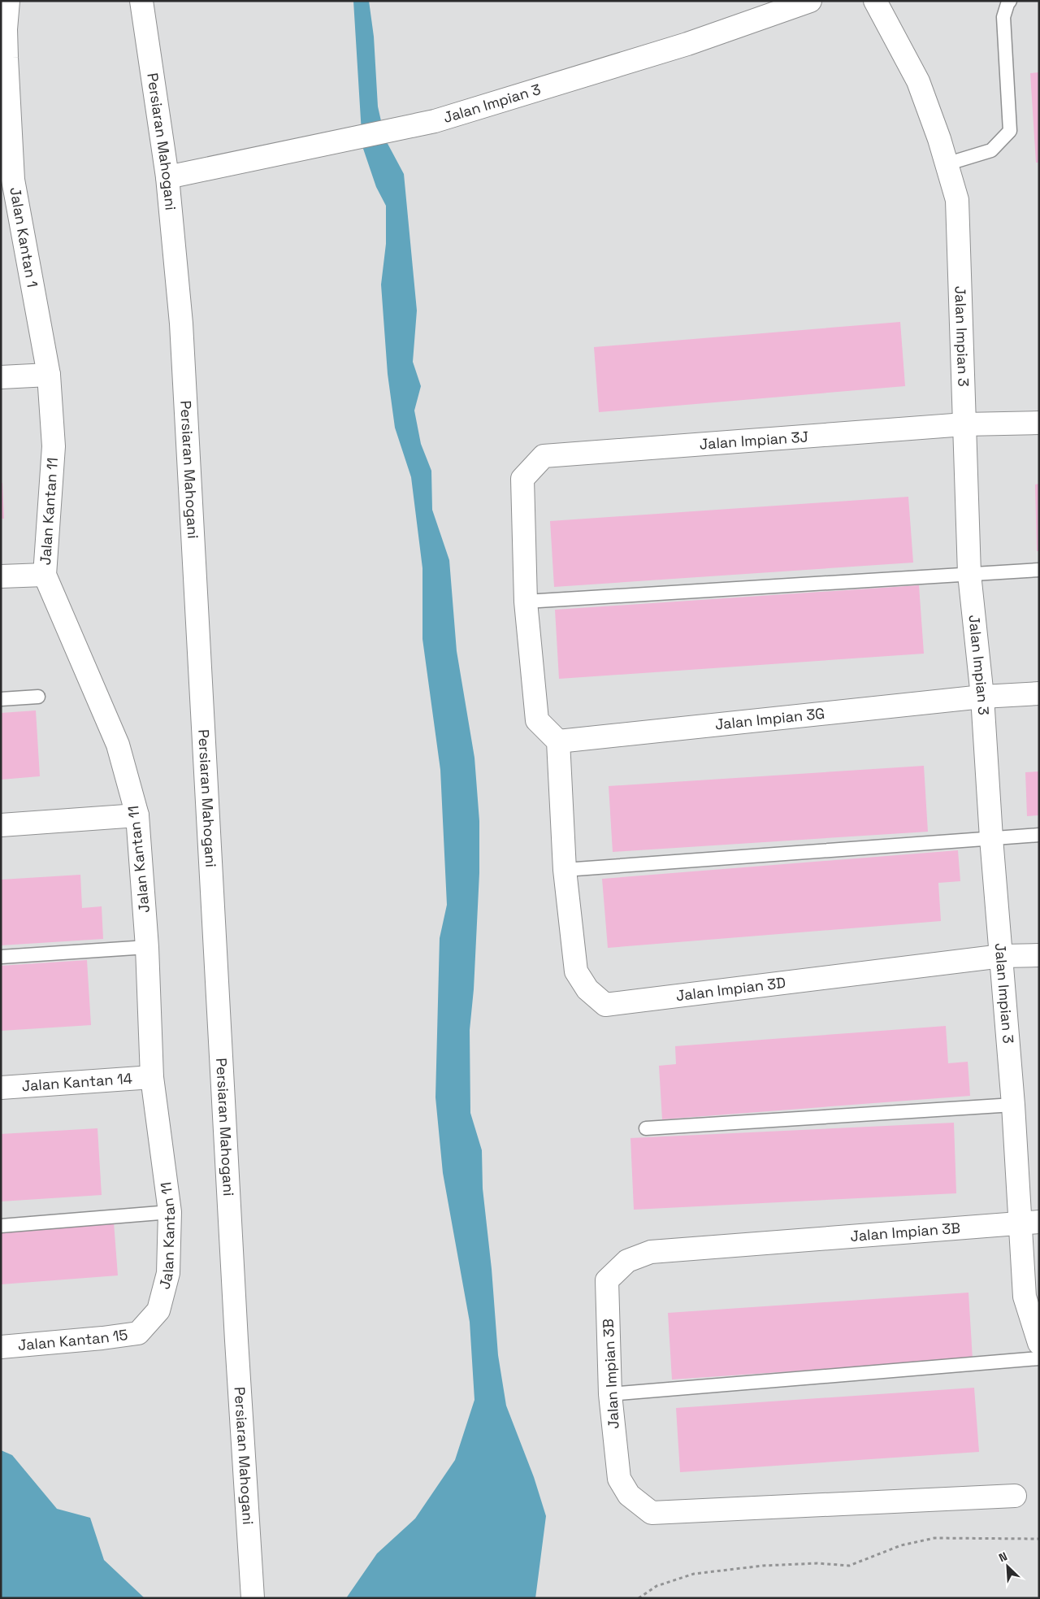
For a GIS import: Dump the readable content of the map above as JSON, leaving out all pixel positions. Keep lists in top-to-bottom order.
{
  "streets": {
    "street": [
      "Jalan Impian 3",
      "Persiaran Mahogani",
      "Jalan Kantan 1",
      "Jalan Impian 3J",
      "Jalan Kantan 11",
      "Jalan Impian 3G",
      "Jalan Impian 3D",
      "Jalan Kantan 14",
      "Jalan Impian 3B",
      "Jalan Kantan 15"
    ]
  },
  "crossings": [
    ["Jalan Impian 3", "Persiaran Mahogani"],
    ["Jalan Impian 3", "Jalan Impian 3J"],
    ["Jalan Impian 3", "Jalan Impian 3G"],
    ["Jalan Impian 3", "Jalan Impian 3D"],
    ["Jalan Impian 3", "Jalan Impian 3B"],
    ["Jalan Kantan 1", "Jalan Kantan 11"],
    ["Jalan Kantan 11", "Jalan Kantan 14"],
    ["Jalan Kantan 11", "Jalan Kantan 15"],
    ["Jalan Impian 3G", "Jalan Impian 3D"]
  ],
  "north": "top left"
}
